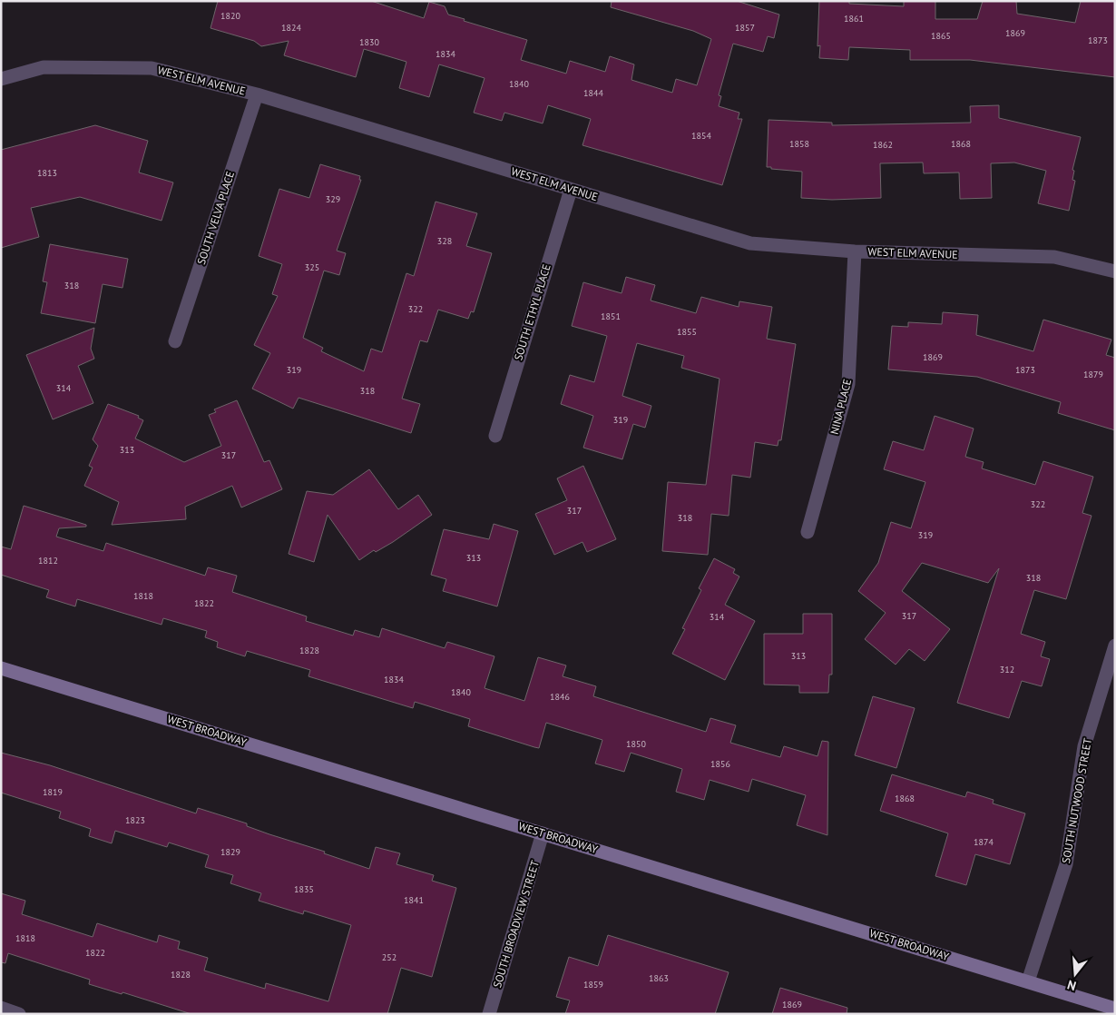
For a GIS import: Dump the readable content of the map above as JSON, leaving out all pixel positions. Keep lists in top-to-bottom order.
{
  "streets": {
    "main road": ["WEST BROADWAY"],
    "street": [
      "WEST ELM AVENUE",
      "SOUTH VELVA PLACE",
      "SOUTH ETHYL PLACE",
      "NINA PLACE",
      "SOUTH NUTWOOD STREET",
      "SOUTH BROADVIEW STREET"
    ]
  },
  "crossings": [
    ["WEST ELM AVENUE", "SOUTH VELVA PLACE"],
    ["WEST ELM AVENUE", "SOUTH ETHYL PLACE"],
    ["WEST ELM AVENUE", "NINA PLACE"],
    ["WEST BROADWAY", "SOUTH NUTWOOD STREET"],
    ["WEST BROADWAY", "SOUTH BROADVIEW STREET"]
  ],
  "house_numbers": [
    "1820",
    "1861",
    "1824",
    "1857",
    "1869",
    "1865",
    "1873",
    "1830",
    "1834",
    "1840",
    "1844",
    "1854",
    "1858",
    "1868",
    "1862",
    "1813",
    "329",
    "328",
    "325",
    "318",
    "322",
    "1851",
    "1855",
    "1869",
    "319",
    "1873",
    "1879",
    "314",
    "318",
    "319",
    "313",
    "317",
    "322",
    "317",
    "318",
    "319",
    "313",
    "1812",
    "318",
    "1818",
    "1822",
    "317",
    "314",
    "1828",
    "313",
    "312",
    "1834",
    "1840",
    "1846",
    "1850",
    "1856",
    "1819",
    "1868",
    "1823",
    "1874",
    "1829",
    "1835",
    "1841",
    "1818",
    "1822",
    "252",
    "1828",
    "1863",
    "1859",
    "1869"
  ],
  "north": "bottom"
}
